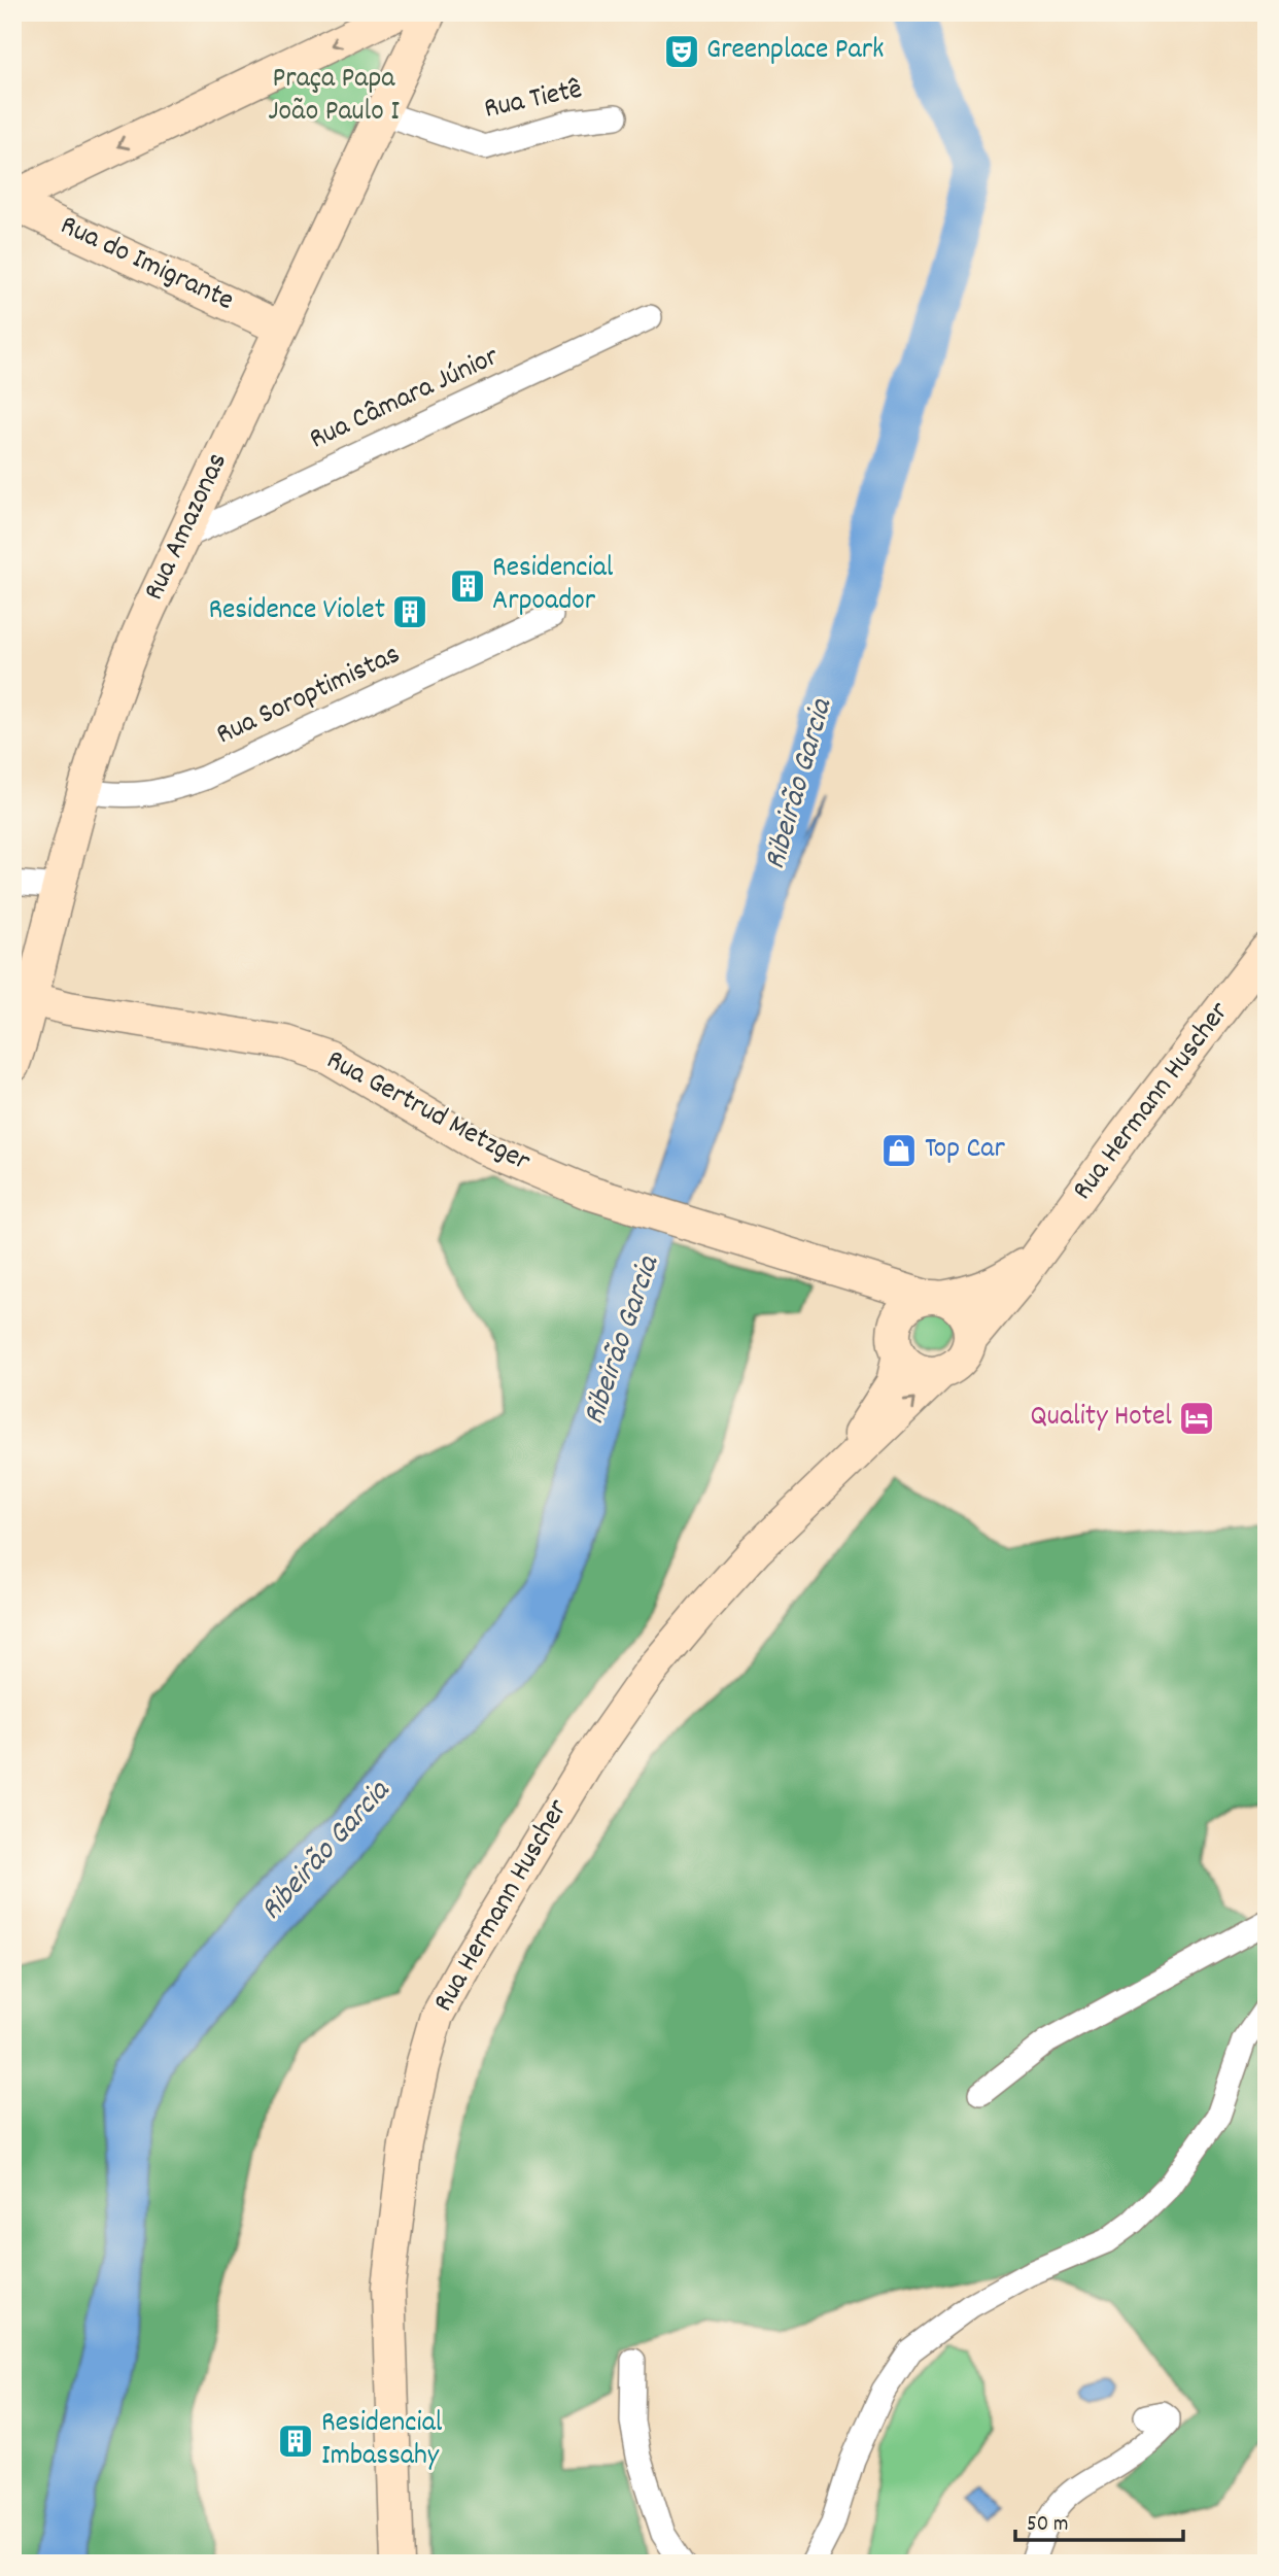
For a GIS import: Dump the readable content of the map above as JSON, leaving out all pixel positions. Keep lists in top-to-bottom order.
{
  "streets": {
    "main road": [
      "Rua do Imigrante",
      "Rua Amazonas",
      "Rua Hermann Huscher",
      "Rua Gertrud Metzger"
    ],
    "street": ["Rua Tietê", "Rua Câmara Júnior", "Rua Soroptimistas"]
  },
  "crossings": [
    ["Rua Tietê", "Rua Amazonas"],
    ["Rua do Imigrante", "Rua Amazonas"],
    ["Rua Câmara Júnior", "Rua Amazonas"],
    ["Rua Amazonas", "Rua Soroptimistas"],
    ["Rua Amazonas", "Rua Gertrud Metzger"],
    ["Rua Hermann Huscher", "Rua Gertrud Metzger"]
  ],
  "water": ["Ribeirão Garcia"],
  "parks": ["Praça Papa João Paulo I"],
  "places": {
    "theatre": ["Greenplace Park"],
    "building": ["Residencial Arpoador", "Residence Violet", "Residencial Imbassahy"],
    "shop": ["Top Car"],
    "hotel": ["Quality Hotel"]
  },
  "scale_bar": "50 m"
}
